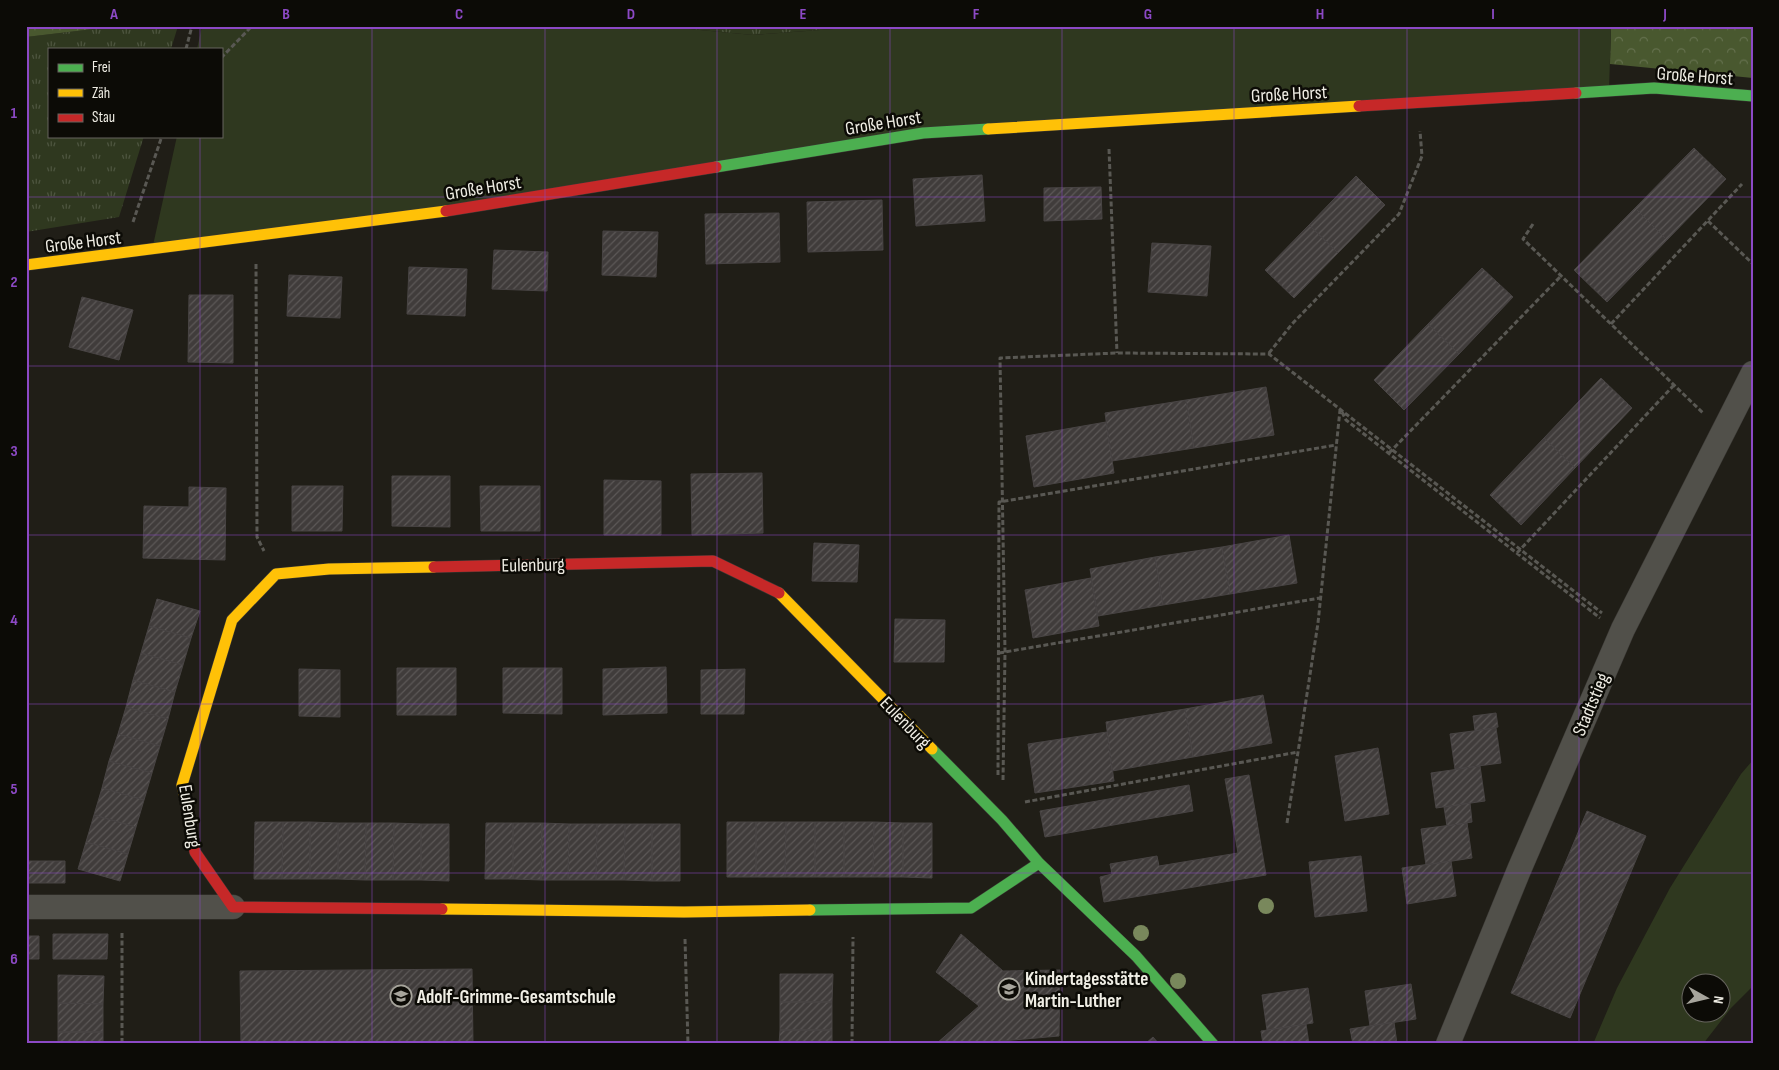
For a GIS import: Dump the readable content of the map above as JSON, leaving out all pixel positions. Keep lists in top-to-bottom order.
{
  "streets": {
    "street": ["Große Horst", "Eulenburg", "Stadtstieg"]
  },
  "places": {
    "school or university": ["Kindertagesstätte Martin-Luther", "Adolf-Grimme-Gesamtschule"]
  },
  "legend": ["Frei", "Zäh", "Stau"],
  "north": "right",
  "grid": {
    "columns": [
      "A",
      "B",
      "C",
      "D",
      "E",
      "F",
      "G",
      "H",
      "I",
      "J"
    ],
    "rows": [
      "1",
      "2",
      "3",
      "4",
      "5",
      "6"
    ]
  }
}
